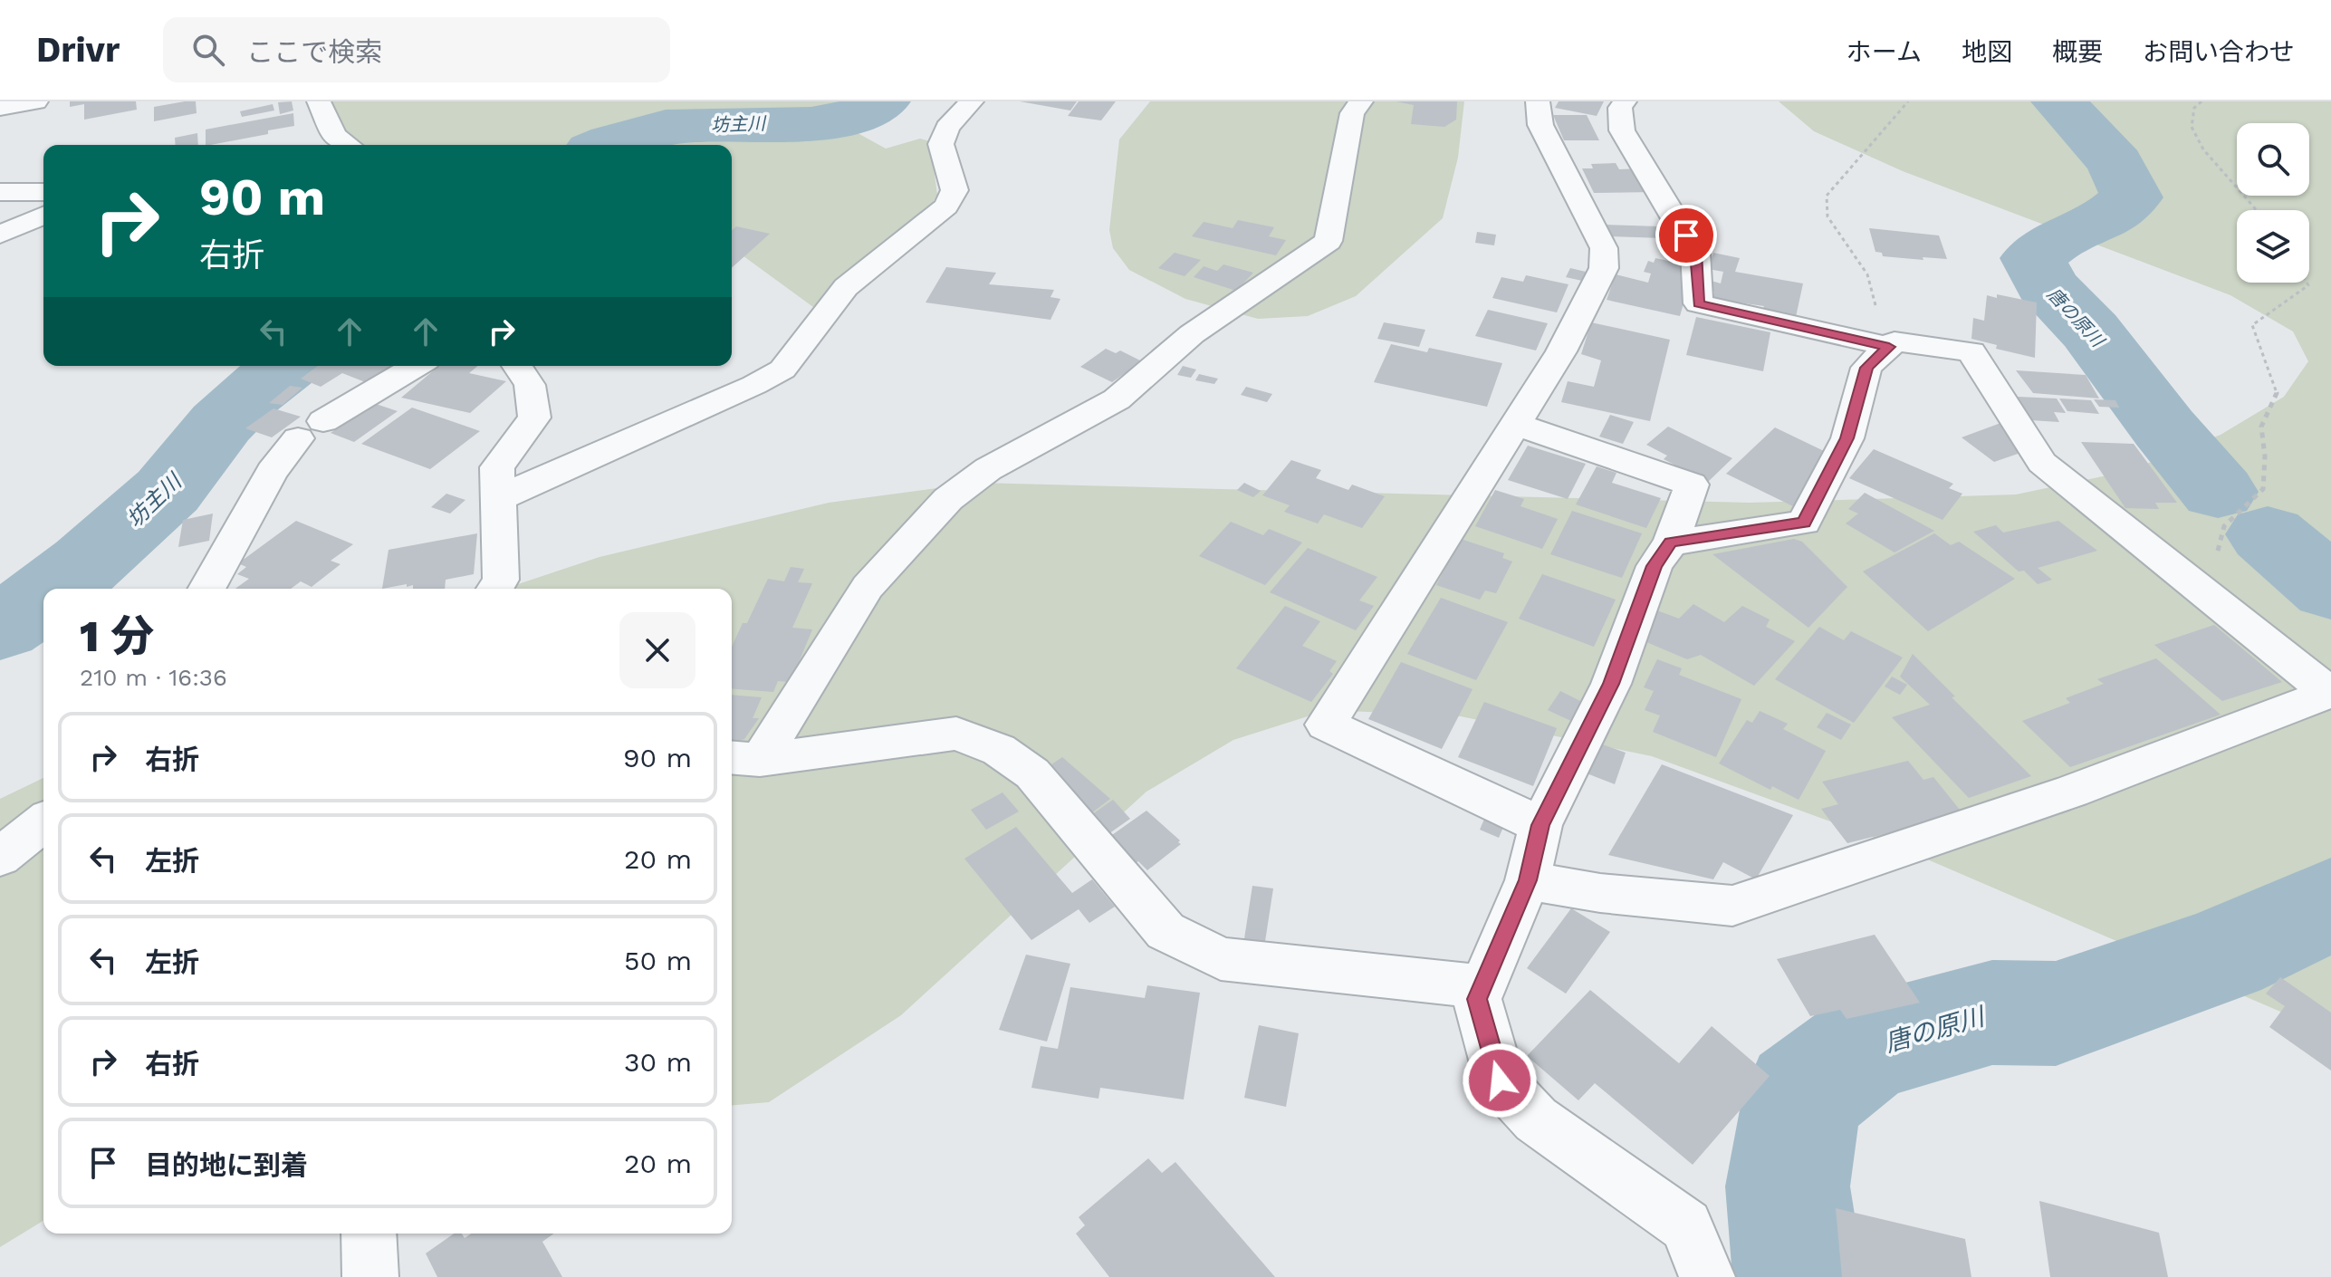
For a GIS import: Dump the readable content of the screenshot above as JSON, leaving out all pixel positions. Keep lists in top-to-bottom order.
{
  "water": ["坊主川", "唐の原川"],
  "page": {
    "header": "Drivr",
    "search": "ここで検索",
    "nav": [
      "ホーム",
      "地図",
      "概要",
      "お問い合わせ"
    ],
    "turn": ["90 m", "右折"],
    "heading": ["1 分", "210 m · 16:36"],
    "list": [
      {
        "name": "右折",
        "value": "90 m"
      },
      {
        "name": "左折",
        "value": "20 m"
      },
      {
        "name": "左折",
        "value": "50 m"
      },
      {
        "name": "右折",
        "value": "30 m"
      },
      {
        "name": "目的地に到着",
        "value": "20 m"
      }
    ]
  }
}
